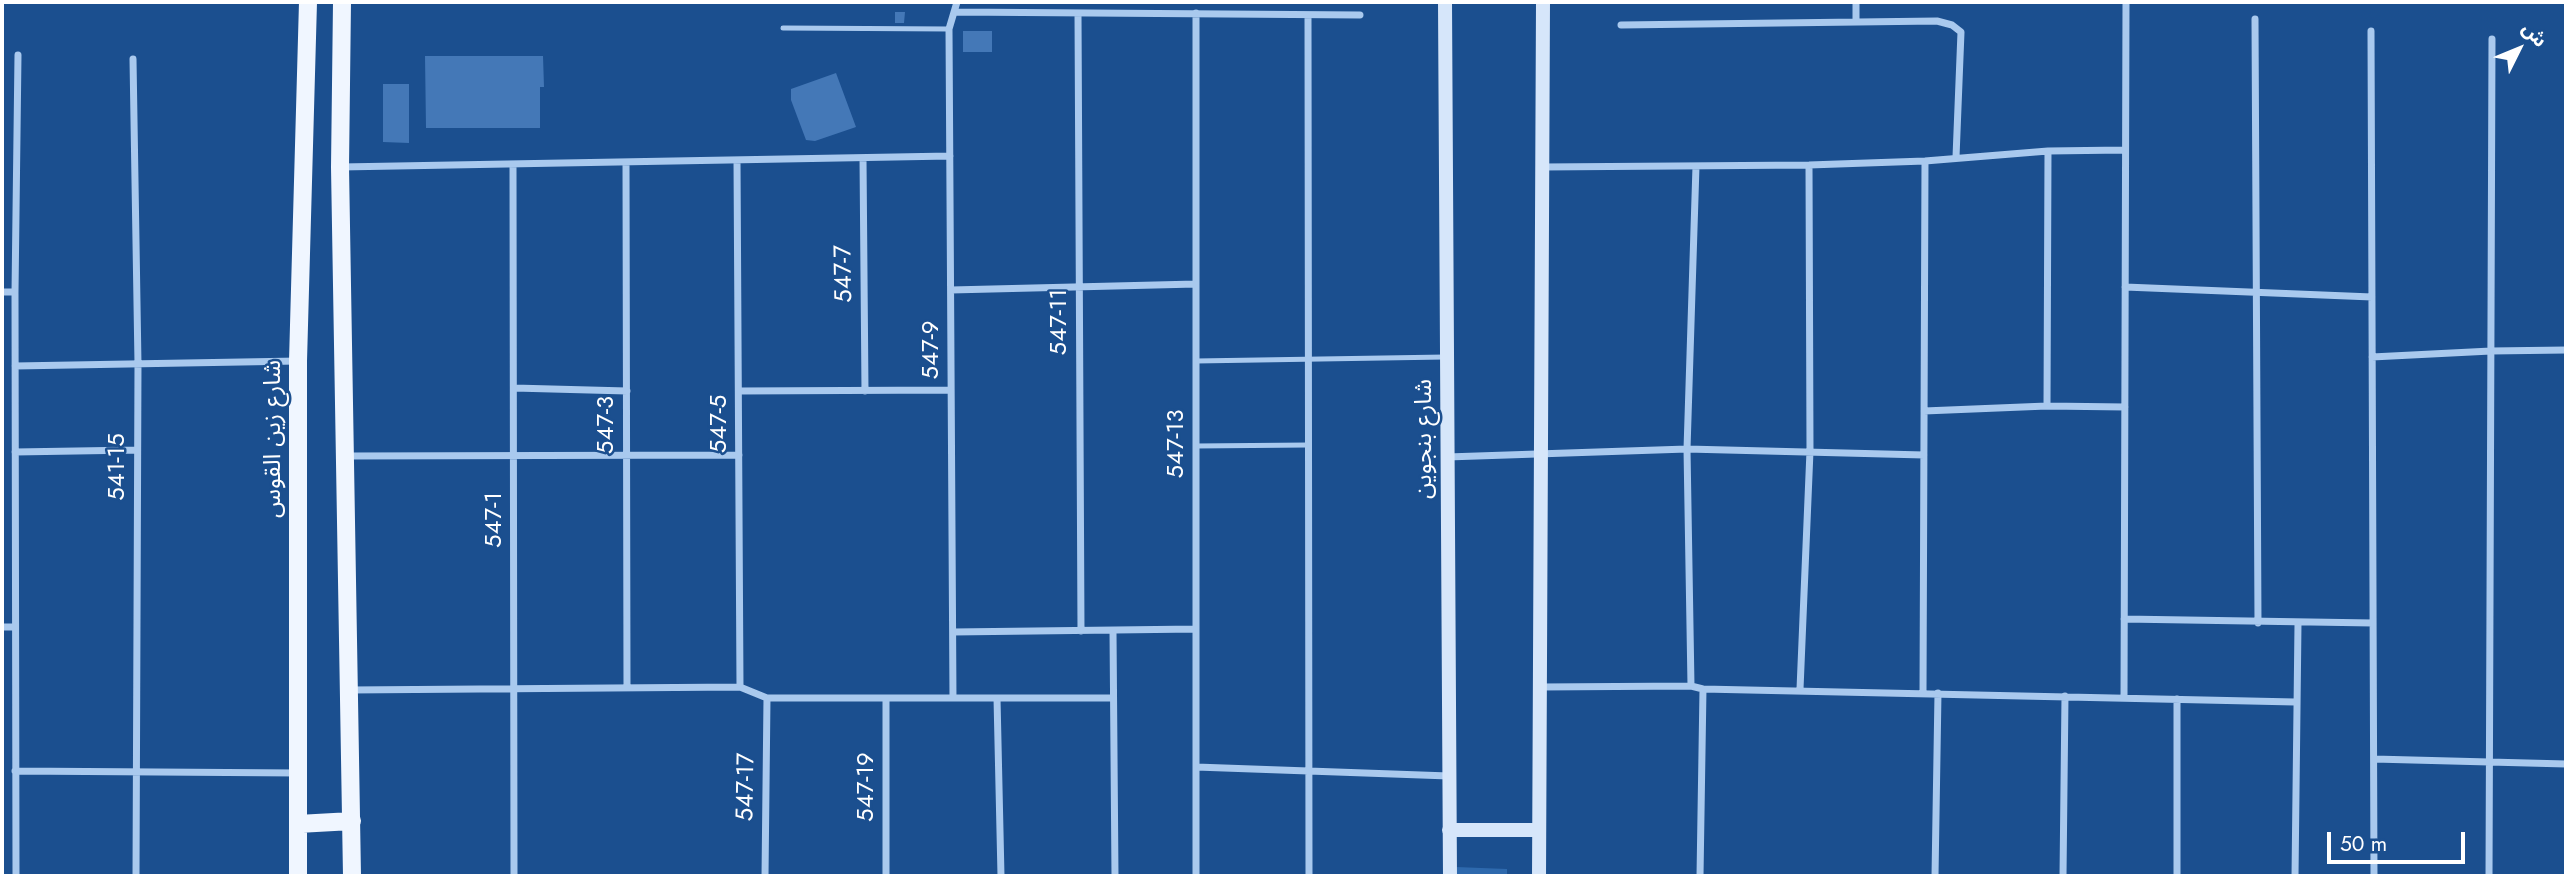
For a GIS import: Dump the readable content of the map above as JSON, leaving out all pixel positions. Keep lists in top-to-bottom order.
{
  "streets": {
    "main road": ["شارع زين القوس"],
    "street": [
      "547-7",
      "547-11",
      "547-9",
      "547-5",
      "547-3",
      "شارع بنجوين",
      "547-13",
      "541-15",
      "547-1",
      "547-17",
      "547-19"
    ]
  },
  "scale_bar": "50 m",
  "north": "top right"
}
